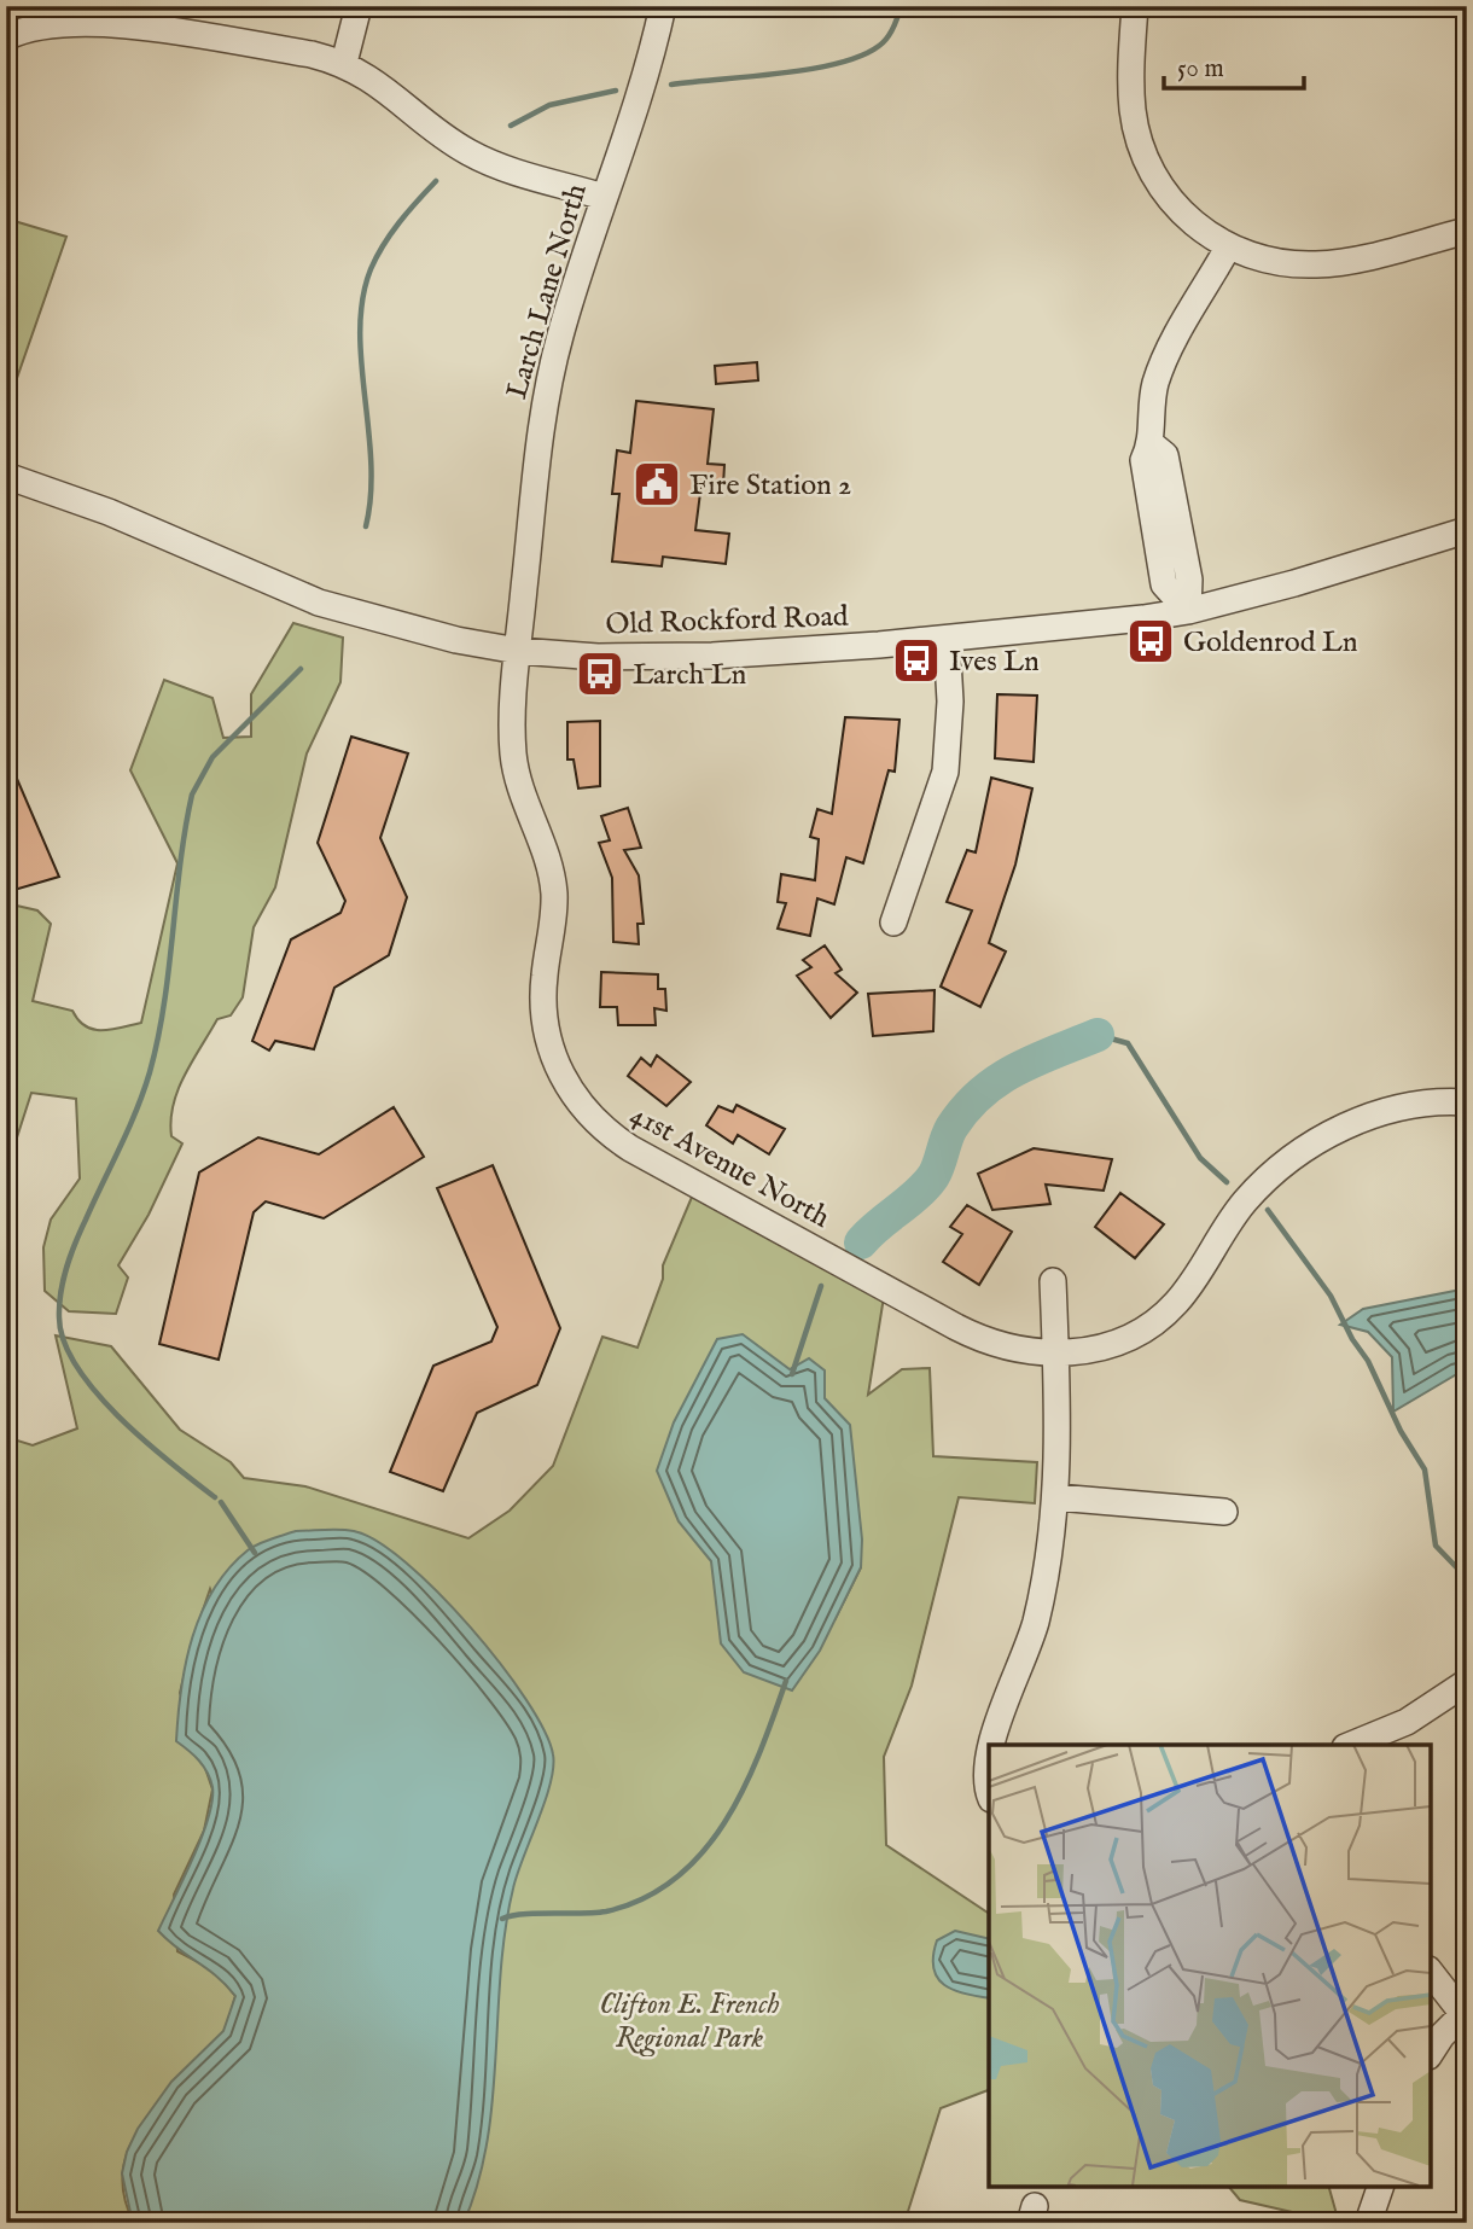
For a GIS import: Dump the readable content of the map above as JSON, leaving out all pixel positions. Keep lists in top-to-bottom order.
{
  "streets": {
    "street": ["Larch Lane North", "Old Rockford Road", "41st Avenue North"]
  },
  "crossings": [
    ["Larch Lane North", "Old Rockford Road"],
    ["Larch Lane North", "41st Avenue North"],
    ["Old Rockford Road", "41st Avenue North"]
  ],
  "parks": ["Clifton E. French Regional Park"],
  "places": {
    "public building": ["Fire Station 2"],
    "bus stop": ["Goldenrod Ln", "Ives Ln", "Larch Ln"]
  },
  "scale_bar": "50 m"
}
